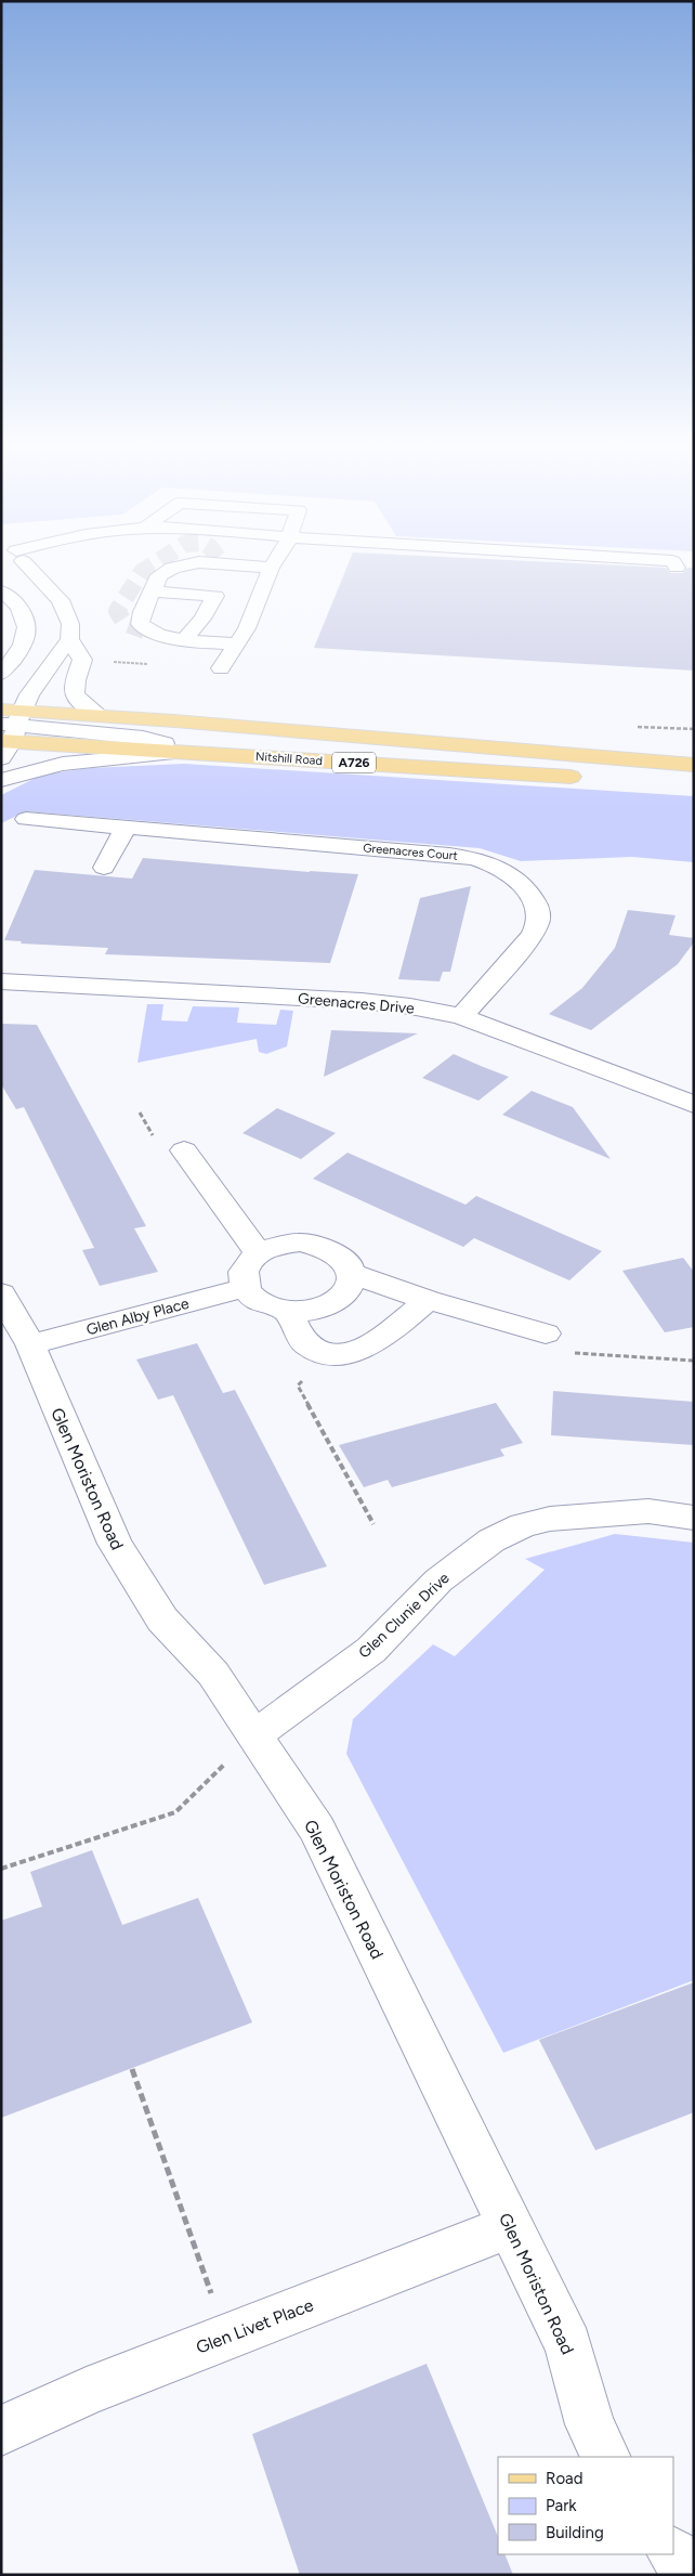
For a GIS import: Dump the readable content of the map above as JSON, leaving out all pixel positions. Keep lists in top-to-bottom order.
{
  "streets": {
    "main road": ["Nitshill Road", "A726"],
    "street": [
      "Greenacres Court",
      "Greenacres Drive",
      "Glen Alby Place",
      "Glen Moriston Road",
      "Glen Clunie Drive",
      "Glen Livet Place"
    ]
  },
  "crossings": [
    ["Greenacres Court", "Greenacres Drive"],
    ["Glen Alby Place", "Glen Moriston Road"],
    ["Glen Moriston Road", "Glen Clunie Drive"],
    ["Glen Moriston Road", "Glen Livet Place"]
  ],
  "legend": ["Road", "Park", "Building"]
}
